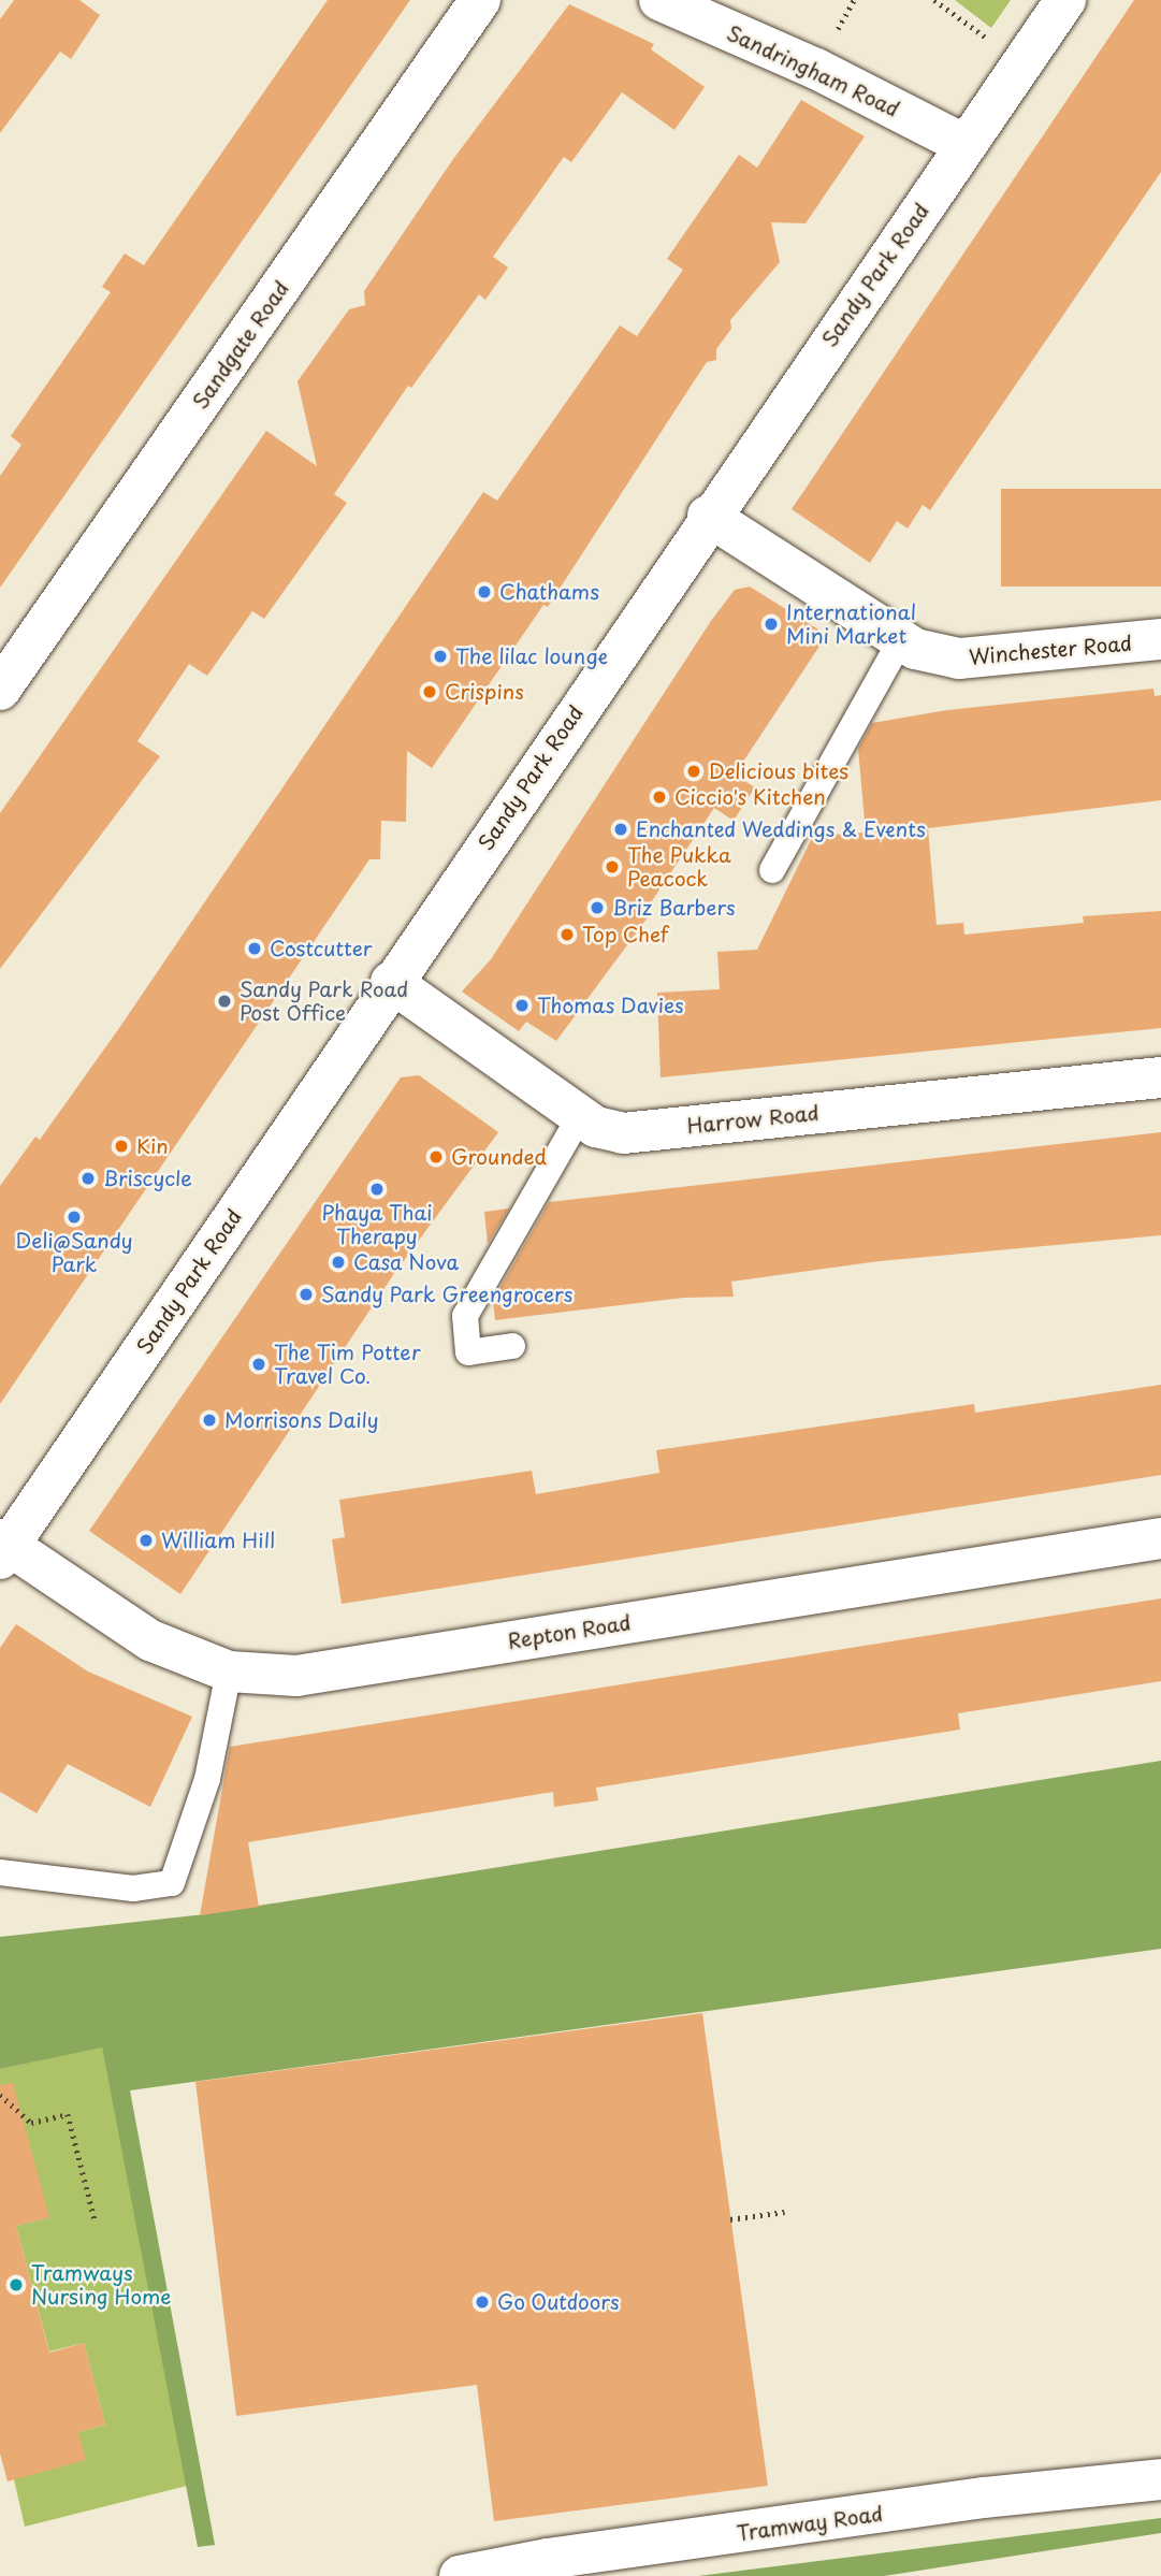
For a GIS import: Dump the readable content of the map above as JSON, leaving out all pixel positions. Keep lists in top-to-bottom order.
{
  "streets": {
    "street": [
      "Sandringham Road",
      "Sandy Park Road",
      "Sandgate Road",
      "Winchester Road",
      "Harrow Road",
      "Repton Road",
      "Tramway Road"
    ]
  },
  "crossings": [
    ["Sandringham Road", "Sandy Park Road"],
    ["Sandy Park Road", "Winchester Road"],
    ["Sandy Park Road", "Harrow Road"],
    ["Sandy Park Road", "Repton Road"]
  ],
  "places": [
    "Chathams",
    "International Mini Market",
    "The lilac lounge",
    "Crispins",
    "Delicious bites",
    "Ciccio's Kitchen",
    "Enchanted Weddings & Events",
    "The Pukka Peacock",
    "Briz Barbers",
    "Top Chef",
    "Costcutter",
    "Sandy Park Road Post Office",
    "Thomas Davies",
    "Kin",
    "Grounded",
    "Briscycle",
    "Phaya Thai Therapy",
    "Deli@Sandy Park",
    "Casa Nova",
    "Sandy Park Greengrocers",
    "The Tim Potter Travel Co.",
    "Morrisons Daily",
    "William Hill",
    "Tramways Nursing Home",
    "Go Outdoors"
  ]
}
